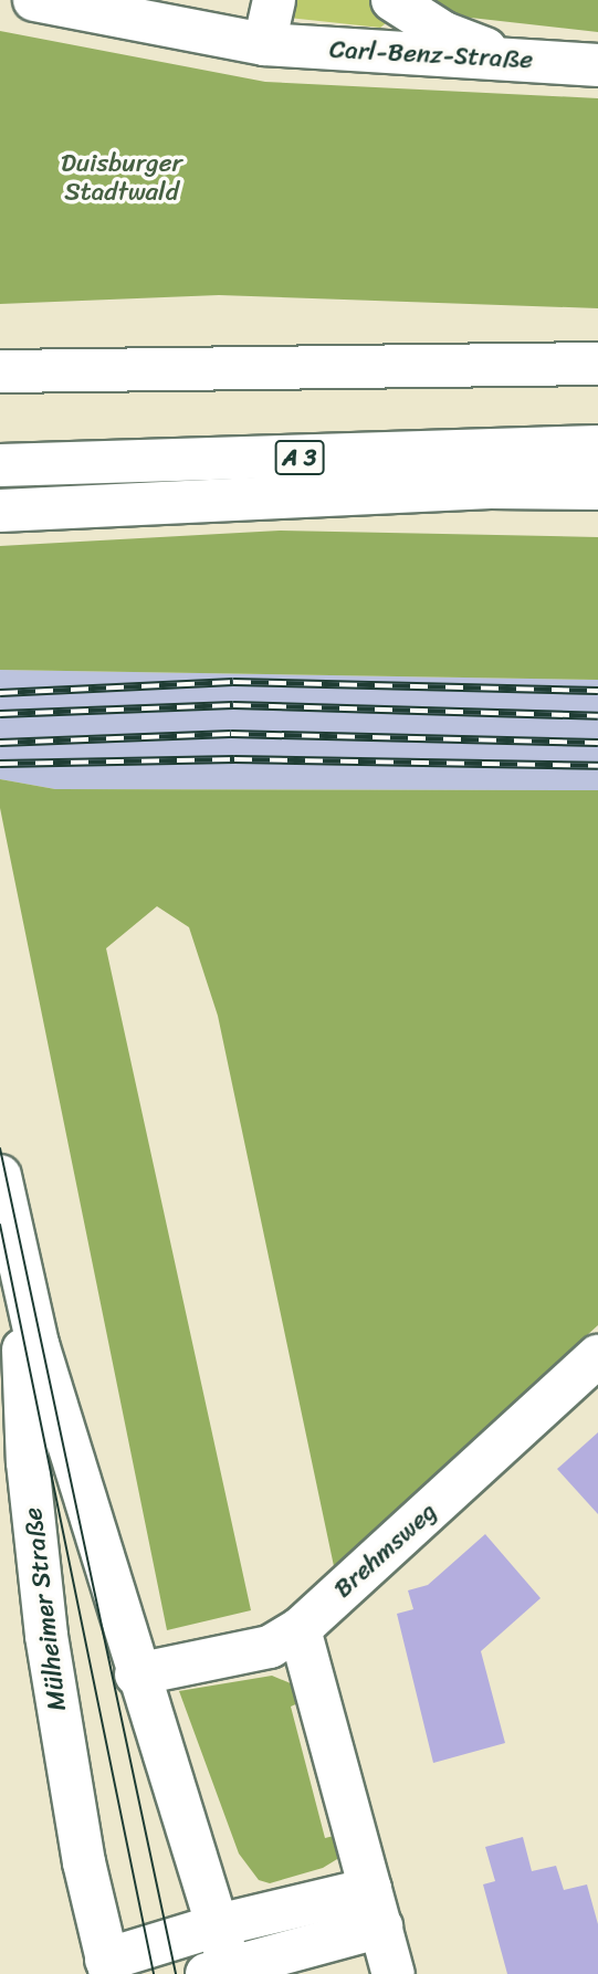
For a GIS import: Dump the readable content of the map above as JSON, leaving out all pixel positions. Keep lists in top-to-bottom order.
{
  "streets": {
    "main road": [
      "Carl-Benz-Straße",
      "A 3",
      "Brehmsweg",
      "Mülheimer Straße"
    ]
  },
  "crossings": [
    ["Brehmsweg", "Mülheimer Straße"]
  ],
  "parks": ["Duisburger Stadtwald"]
}
